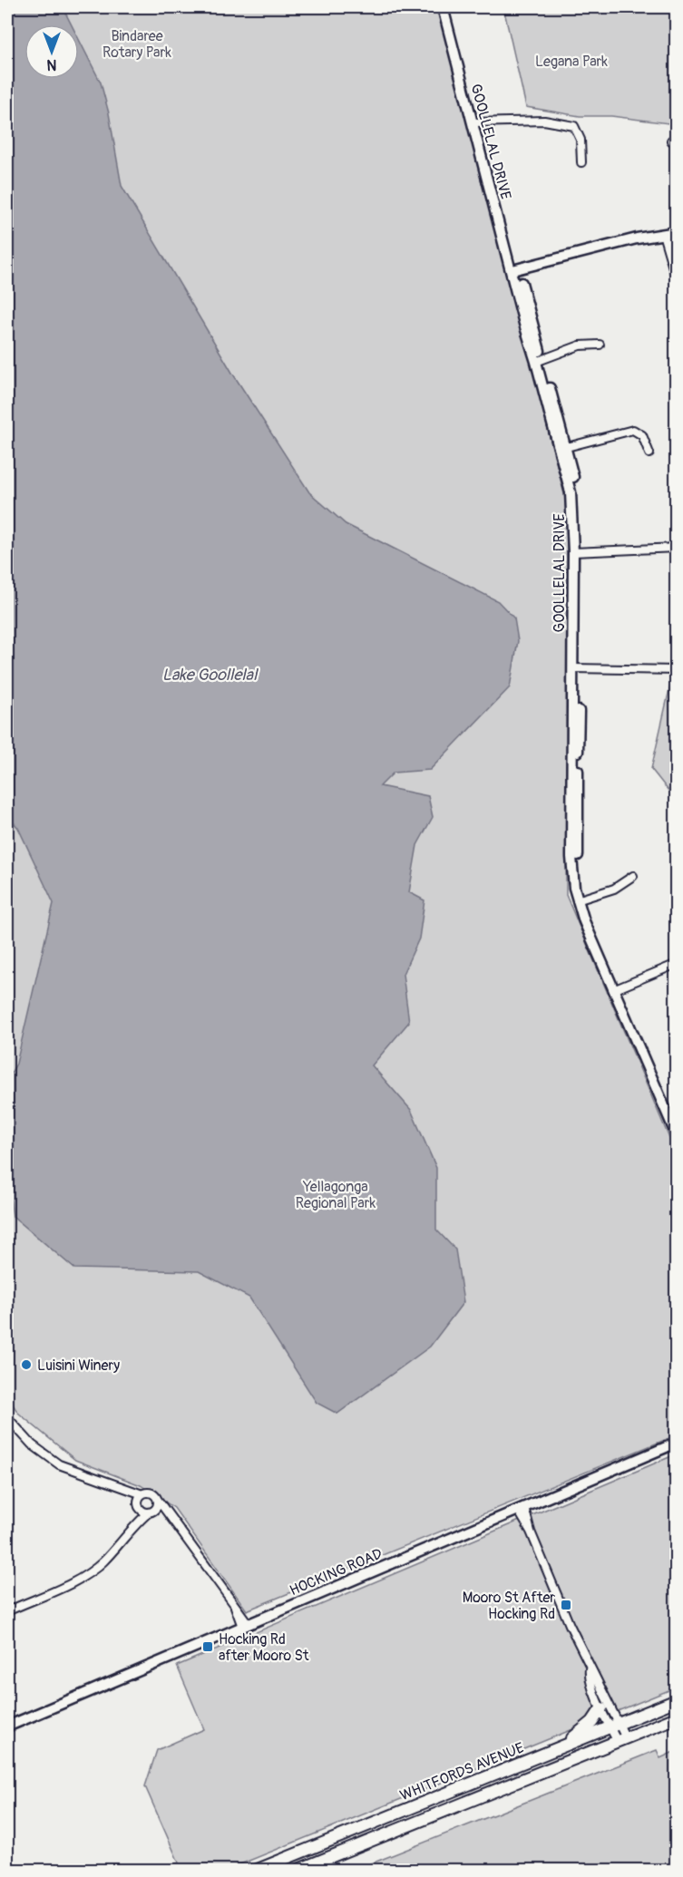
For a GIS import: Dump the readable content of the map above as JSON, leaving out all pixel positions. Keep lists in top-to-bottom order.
{
  "streets": {
    "main road": ["WHITFORDS AVENUE"],
    "street": ["GOOLLELAL DRIVE", "HOCKING ROAD"]
  },
  "water": ["Lake Goollelal"],
  "parks": ["Bindaree Rotary Park", "Legana Park", "Yellagonga Regional Park"],
  "places": {
    "other": ["Luisini Winery"],
    "transit": ["Mooro St After Hocking Rd", "Hocking Rd after Mooro St"]
  },
  "north": "bottom"
}
